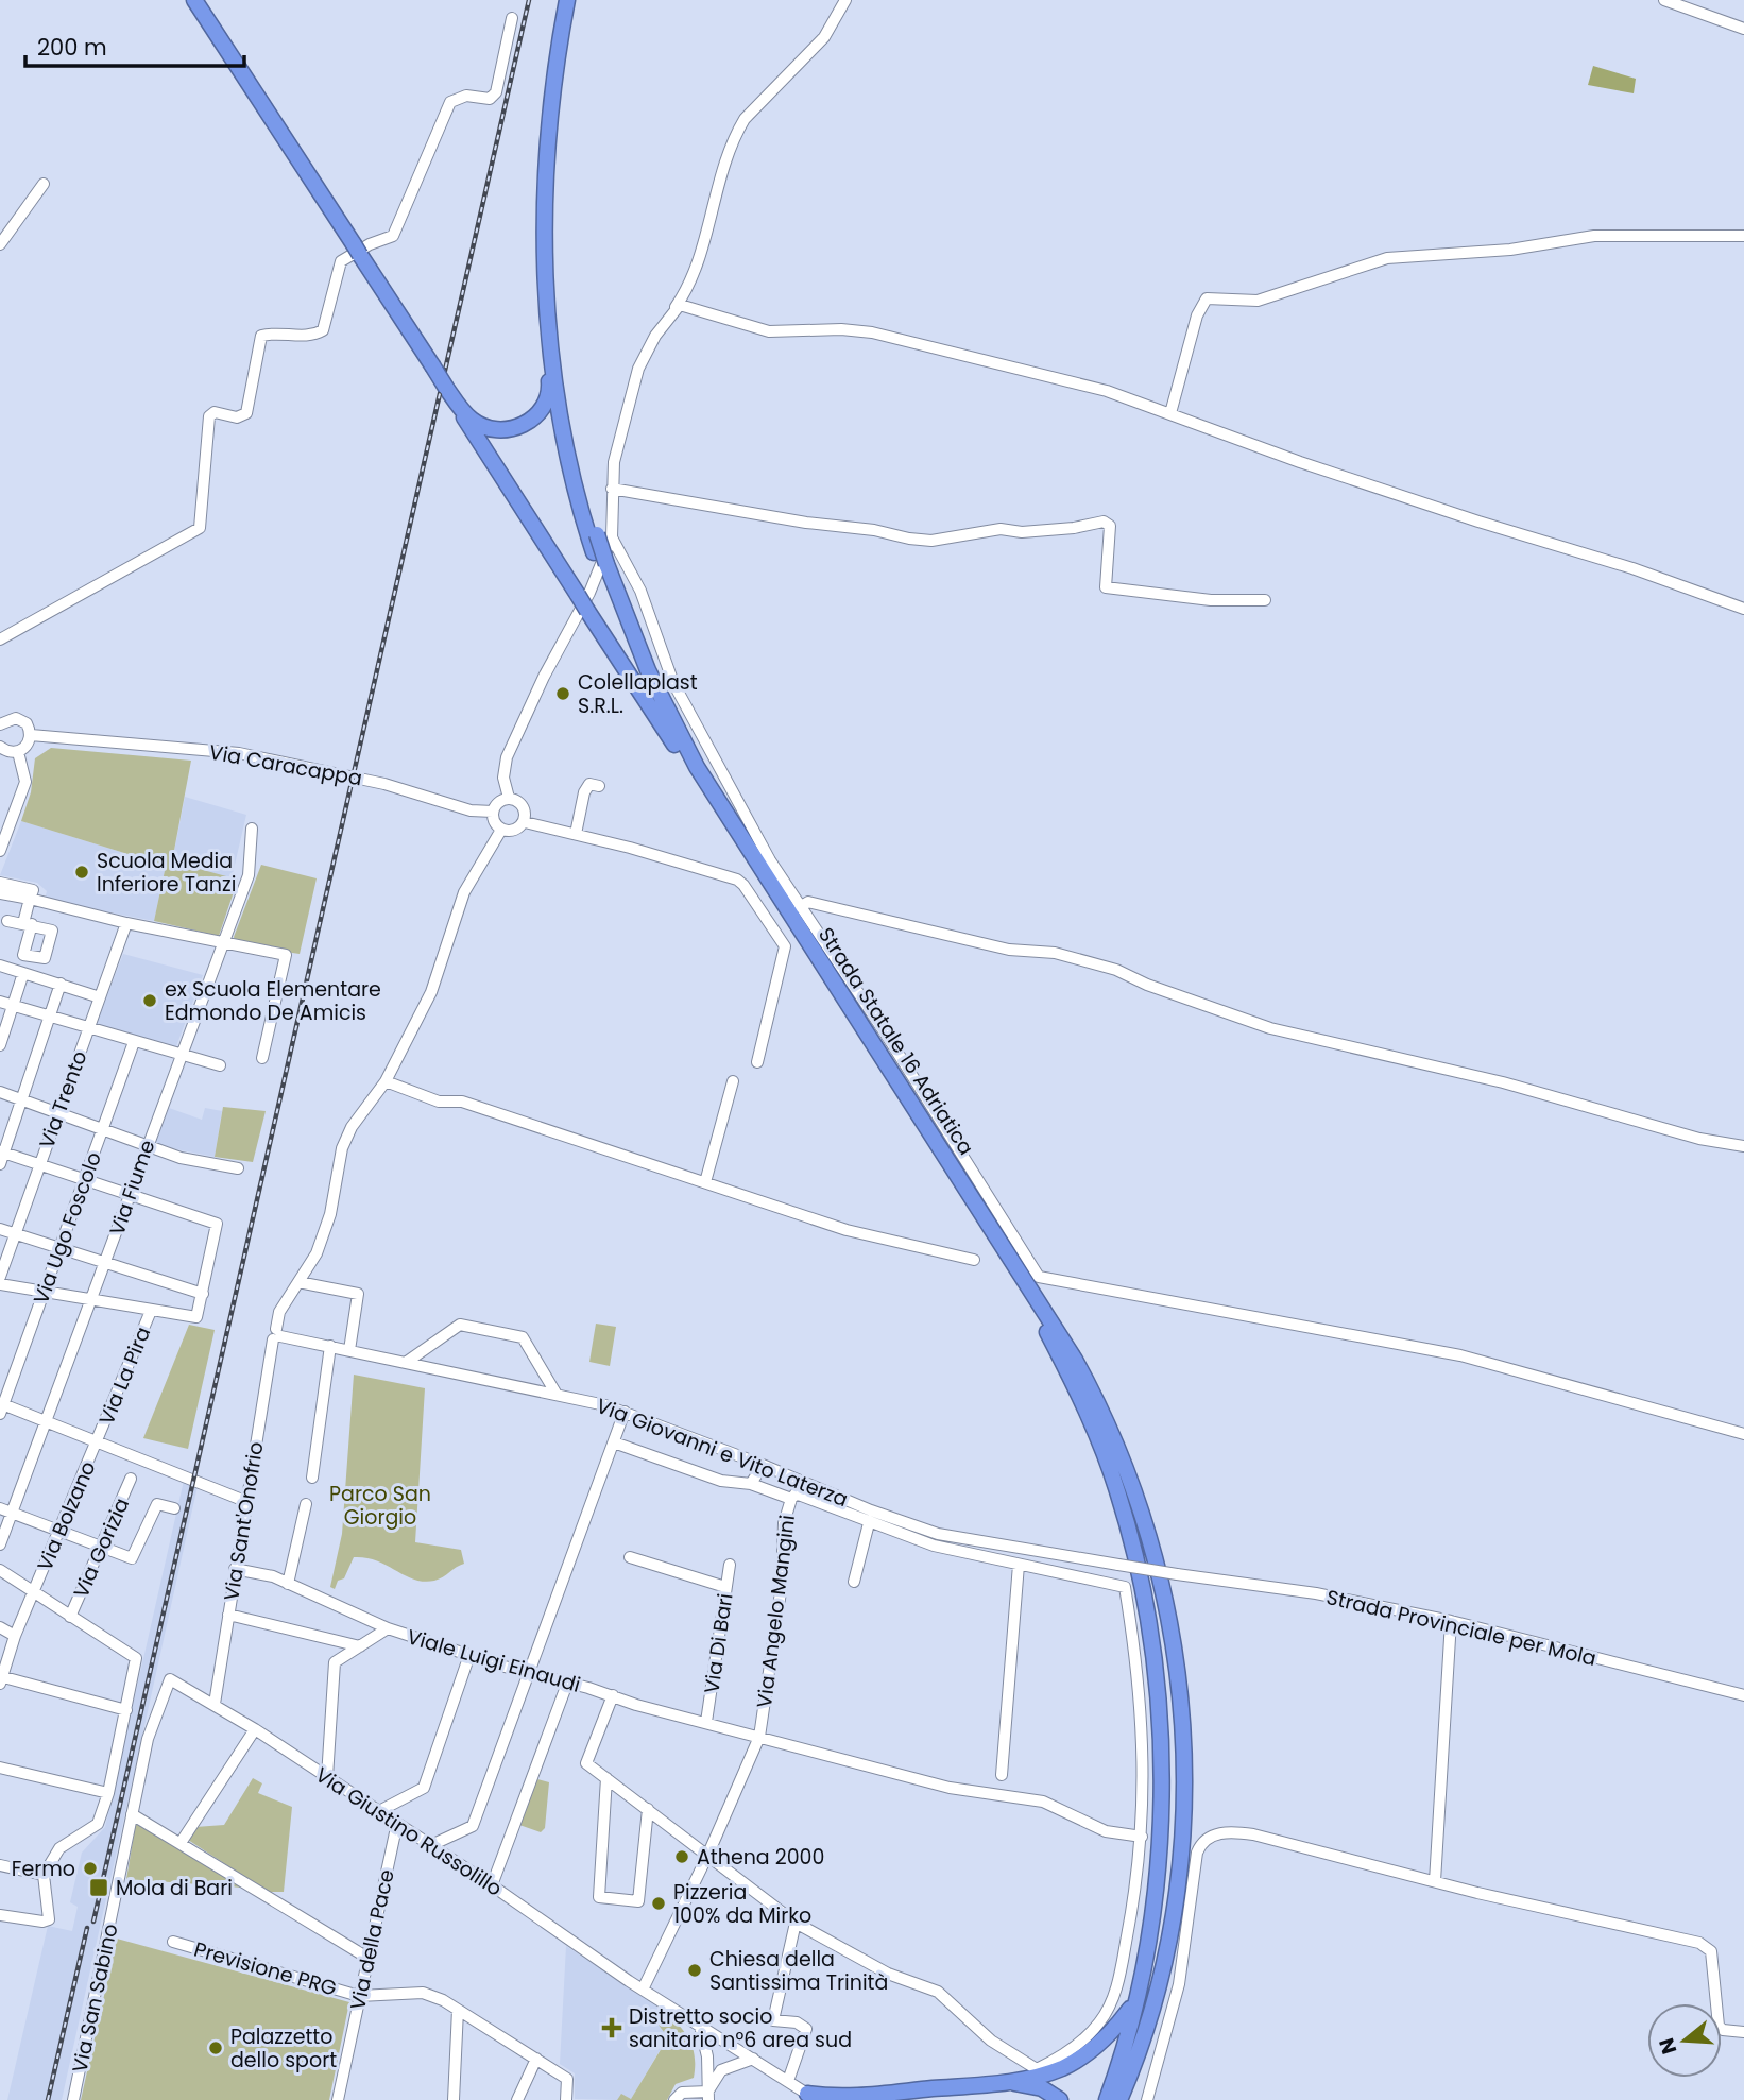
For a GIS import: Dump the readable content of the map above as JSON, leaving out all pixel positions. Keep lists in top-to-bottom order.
{
  "streets": {
    "highway": ["Strada Statale 16 Adriatica"],
    "street": [
      "Via Caracappa",
      "Via Trento",
      "Via Fiume",
      "Via Ugo Foscolo",
      "Via La Pira",
      "Via Giovanni e Vito Laterza",
      "Via Bolzano",
      "Via Sant'Onofrio",
      "Via Gorizia",
      "Via Angelo Mangini",
      "Strada Provinciale per Mola",
      "Via Di Bari",
      "Viale Luigi Einaudi",
      "Via Giustino Russolillo",
      "Via della Pace",
      "Previsione PRG",
      "Via San Sabino"
    ]
  },
  "crossings": [
    ["Via Caracappa", "Via Sant'Onofrio"],
    ["Via La Pira", "Via Bolzano"],
    ["Via Giovanni e Vito Laterza", "Via Sant'Onofrio"],
    ["Via Giovanni e Vito Laterza", "Via Angelo Mangini"],
    ["Via Giovanni e Vito Laterza", "Strada Provinciale per Mola"],
    ["Via Sant'Onofrio", "Viale Luigi Einaudi"],
    ["Via Sant'Onofrio", "Via Giustino Russolillo"],
    ["Via Angelo Mangini", "Viale Luigi Einaudi"],
    ["Via Angelo Mangini", "Via Giustino Russolillo"],
    ["Via Di Bari", "Viale Luigi Einaudi"],
    ["Via Giustino Russolillo", "Via della Pace"],
    ["Via Giustino Russolillo", "Via San Sabino"],
    ["Via della Pace", "Previsione PRG"]
  ],
  "parks": ["Parco San Giorgio"],
  "places": {
    "other": [
      "Colellaplast S.R.L.",
      "Scuola Media Inferiore Tanzi",
      "ex Scuola Elementare Edmondo De Amicis",
      "Athena 2000",
      "Fermo",
      "Pizzeria 100% da Mirko",
      "Chiesa della Santissima Trinità",
      "Palazzetto dello sport"
    ],
    "transit": ["Mola di Bari"],
    "health": ["Distretto socio sanitario n°6 area sud"]
  },
  "scale_bar": "200 m",
  "north": "left"
}
